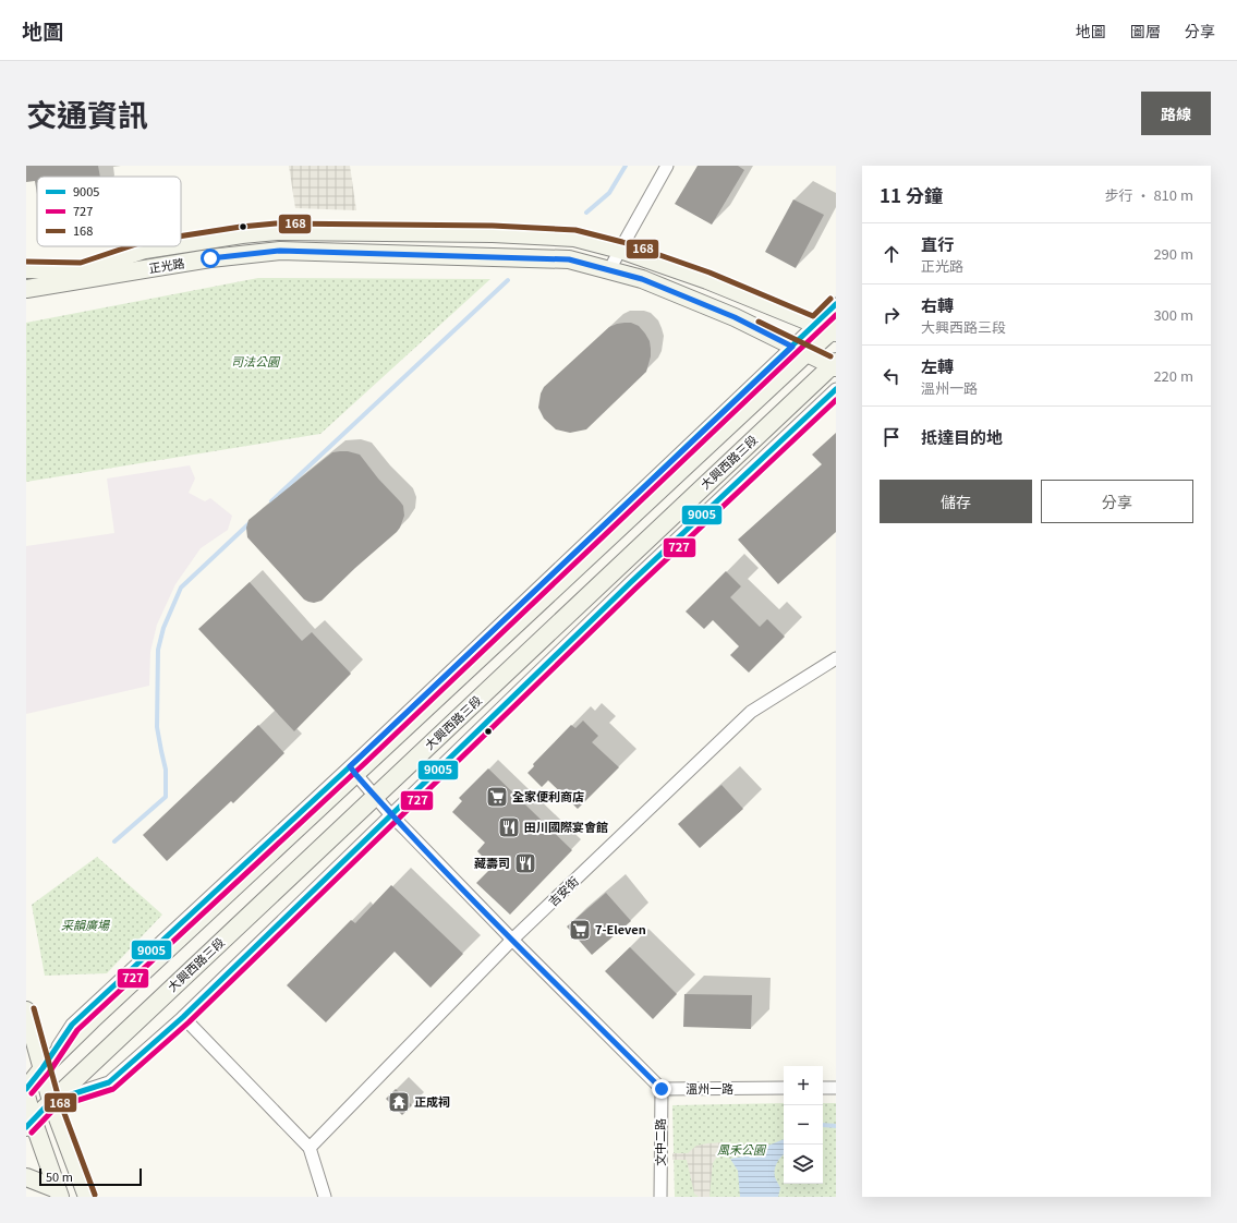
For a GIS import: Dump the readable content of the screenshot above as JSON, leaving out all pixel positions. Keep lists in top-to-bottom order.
{
  "streets": {
    "street": [
      "正光路",
      "大興西路三段",
      "吉安街",
      "溫州一路",
      "文中二路"
    ]
  },
  "crossings": [
    ["正光路", "大興西路三段"],
    ["溫州一路", "文中二路"]
  ],
  "parks": ["司法公園", "采韻廣場", "風禾公園"],
  "places": {
    "supermarket": ["全家便利商店", "7-Eleven"],
    "restaurant": ["田川國際宴會館", "藏壽司"],
    "temple": ["正成祠"]
  },
  "lines": ["transit line 168", "transit line 9005", "transit line 727"],
  "legend": ["9005", "727", "168"],
  "scale_bar": "50 m",
  "page": {
    "header": "地圖",
    "nav": ["地圖", "圖層", "分享"],
    "title": "交通資訊",
    "buttons": [
      "路線",
      ["儲存", "分享"]
    ],
    "heading": ["11 分鐘", "步行 · 810 m"],
    "list": [
      ["直行", "正光路", "290 m"],
      ["右轉", "大興西路三段", "300 m"],
      ["左轉", "溫州一路", "220 m"],
      "抵達目的地"
    ],
    "map_buttons": ["+", "−"],
    "scale": "50 m"
  }
}
